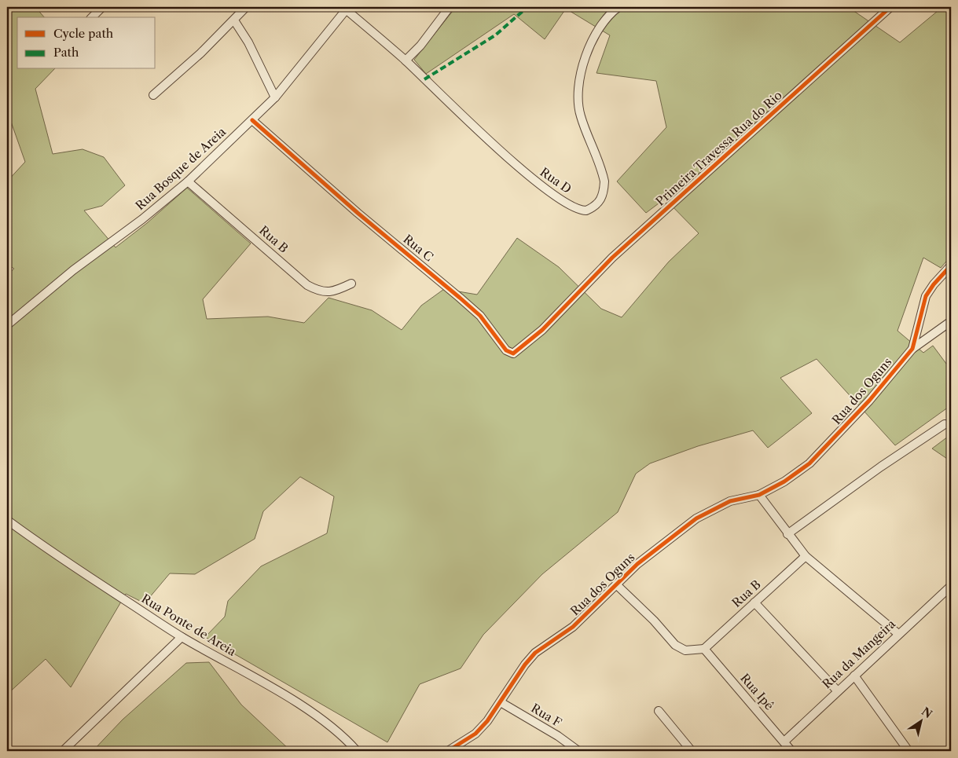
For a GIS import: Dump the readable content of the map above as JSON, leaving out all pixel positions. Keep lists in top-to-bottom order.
{
  "streets": {
    "street": [
      "Primeira Travessa Rua do Rio",
      "Rua Bosque de Areia",
      "Rua D",
      "Rua B",
      "Rua C",
      "Rua dos Oguns",
      "Rua Ponte de Areia",
      "Rua da Mangeira",
      "Rua Ipê",
      "Rua F"
    ]
  },
  "crossings": [
    ["Primeira Travessa Rua do Rio", "Rua C"],
    ["Rua Bosque de Areia", "Rua D"],
    ["Rua Bosque de Areia", "Rua B"],
    ["Rua Bosque de Areia", "Rua C"],
    ["Rua B", "Rua Ipê"],
    ["Rua dos Oguns", "Rua F"],
    ["Rua da Mangeira", "Rua Ipê"]
  ],
  "legend": ["Cycle path", "Path"],
  "north": "top right"
}
